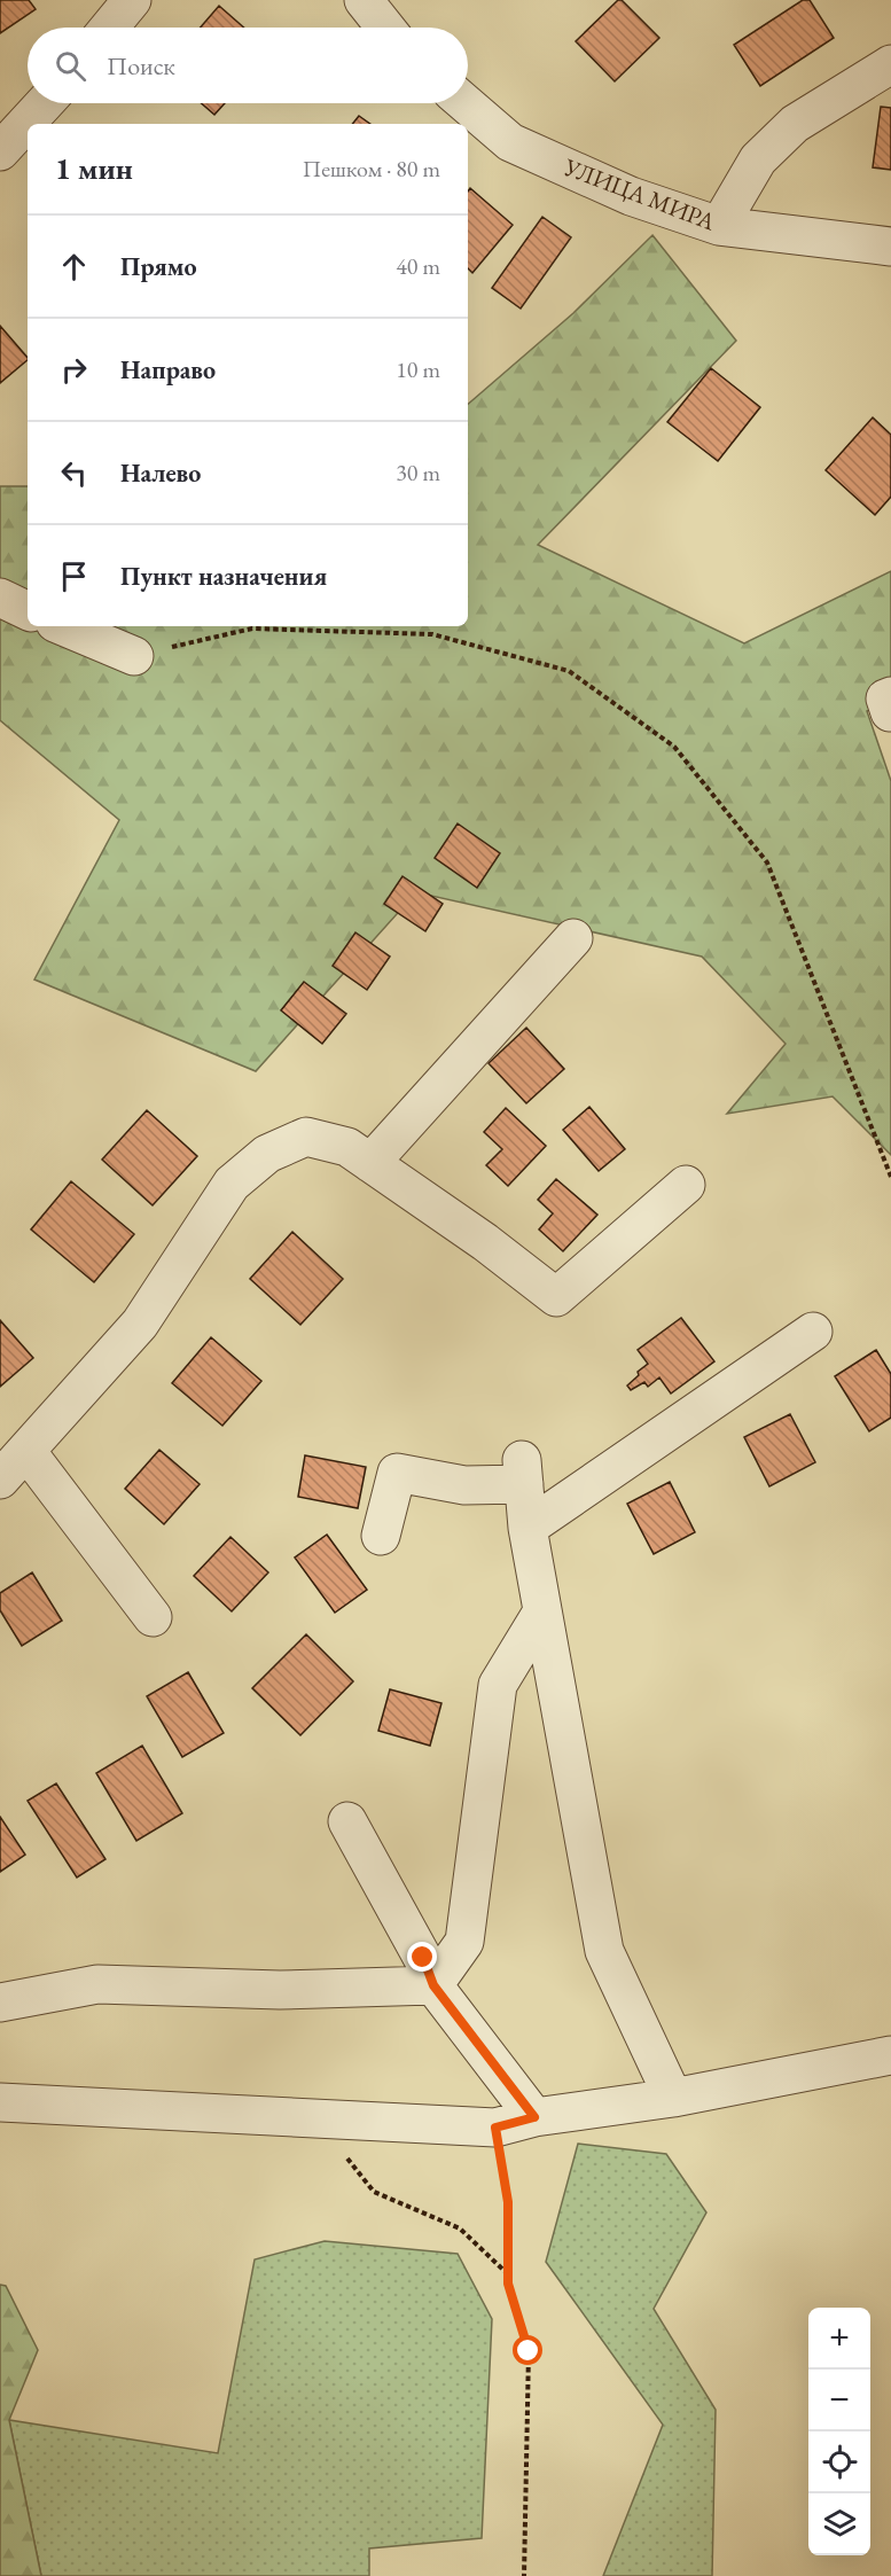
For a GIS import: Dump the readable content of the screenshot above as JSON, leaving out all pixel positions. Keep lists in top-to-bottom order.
{
  "streets": {
    "street": ["УЛИЦА МИРА"]
  },
  "page": {
    "search": "Поиск",
    "heading": ["1 мин", "Пешком · 80 m"],
    "list": [
      ["Прямо", "40 m"],
      ["Направо", "10 m"],
      ["Налево", "30 m"],
      "Пункт назначения"
    ],
    "map_buttons": ["+", "−"]
  }
}
